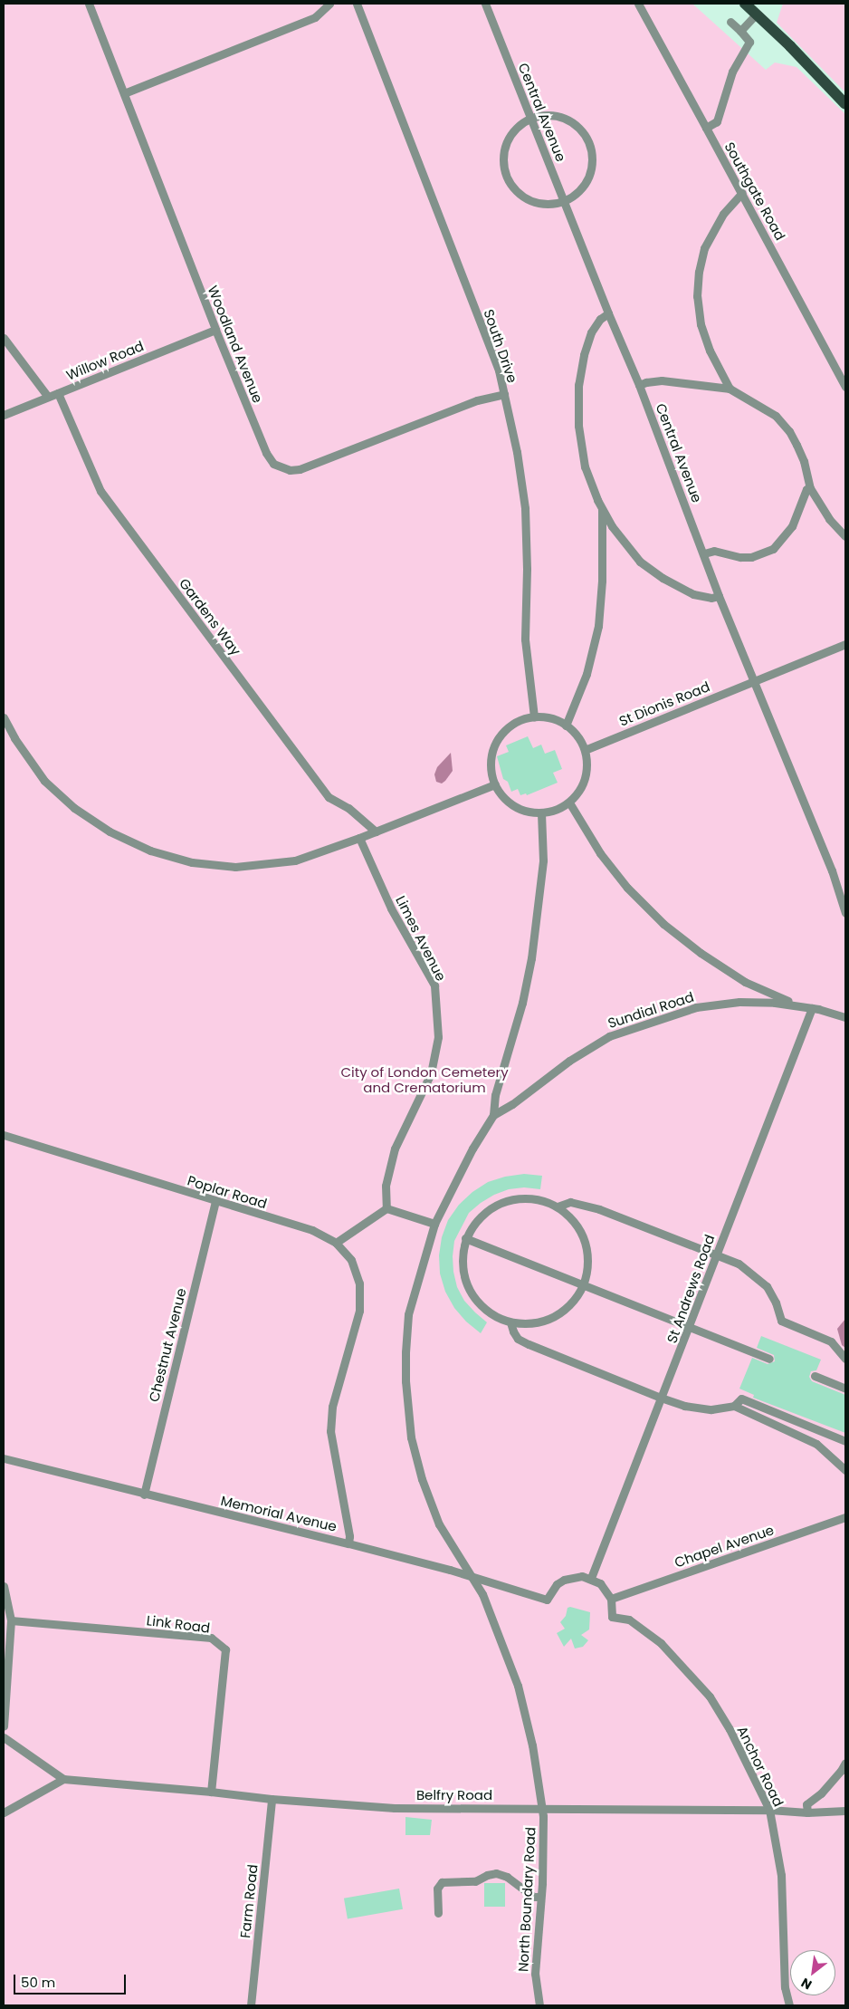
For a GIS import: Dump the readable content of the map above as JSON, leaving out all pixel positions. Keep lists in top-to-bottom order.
{
  "streets": {
    "lane": [
      "Central Avenue",
      "Southgate Road",
      "Woodland Avenue",
      "South Drive",
      "Willow Road",
      "Gardens Way",
      "St Dionis Road",
      "Limes Avenue",
      "Sundial Road",
      "Poplar Road",
      "St Andrews Road",
      "Chestnut Avenue",
      "Memorial Avenue",
      "Chapel Avenue",
      "Link Road",
      "Anchor Road",
      "Belfry Road",
      "North Boundary Road",
      "Farm Road"
    ]
  },
  "crossings": [
    ["Central Avenue", "St Dionis Road"],
    ["Woodland Avenue", "South Drive"],
    ["Woodland Avenue", "Willow Road"],
    ["South Drive", "St Dionis Road"],
    ["South Drive", "North Boundary Road"],
    ["Willow Road", "Gardens Way"],
    ["St Dionis Road", "North Boundary Road"],
    ["Sundial Road", "St Andrews Road"],
    ["Sundial Road", "North Boundary Road"],
    ["Poplar Road", "Chestnut Avenue"],
    ["St Andrews Road", "Memorial Avenue"],
    ["Chestnut Avenue", "Memorial Avenue"],
    ["Memorial Avenue", "North Boundary Road"],
    ["Chapel Avenue", "Anchor Road"],
    ["Link Road", "Belfry Road"],
    ["Anchor Road", "Belfry Road"],
    ["Belfry Road", "North Boundary Road"],
    ["Belfry Road", "Farm Road"]
  ],
  "parks": ["City of London Cemetery and Crematorium"],
  "scale_bar": "50 m",
  "north": "bottom left"
}
